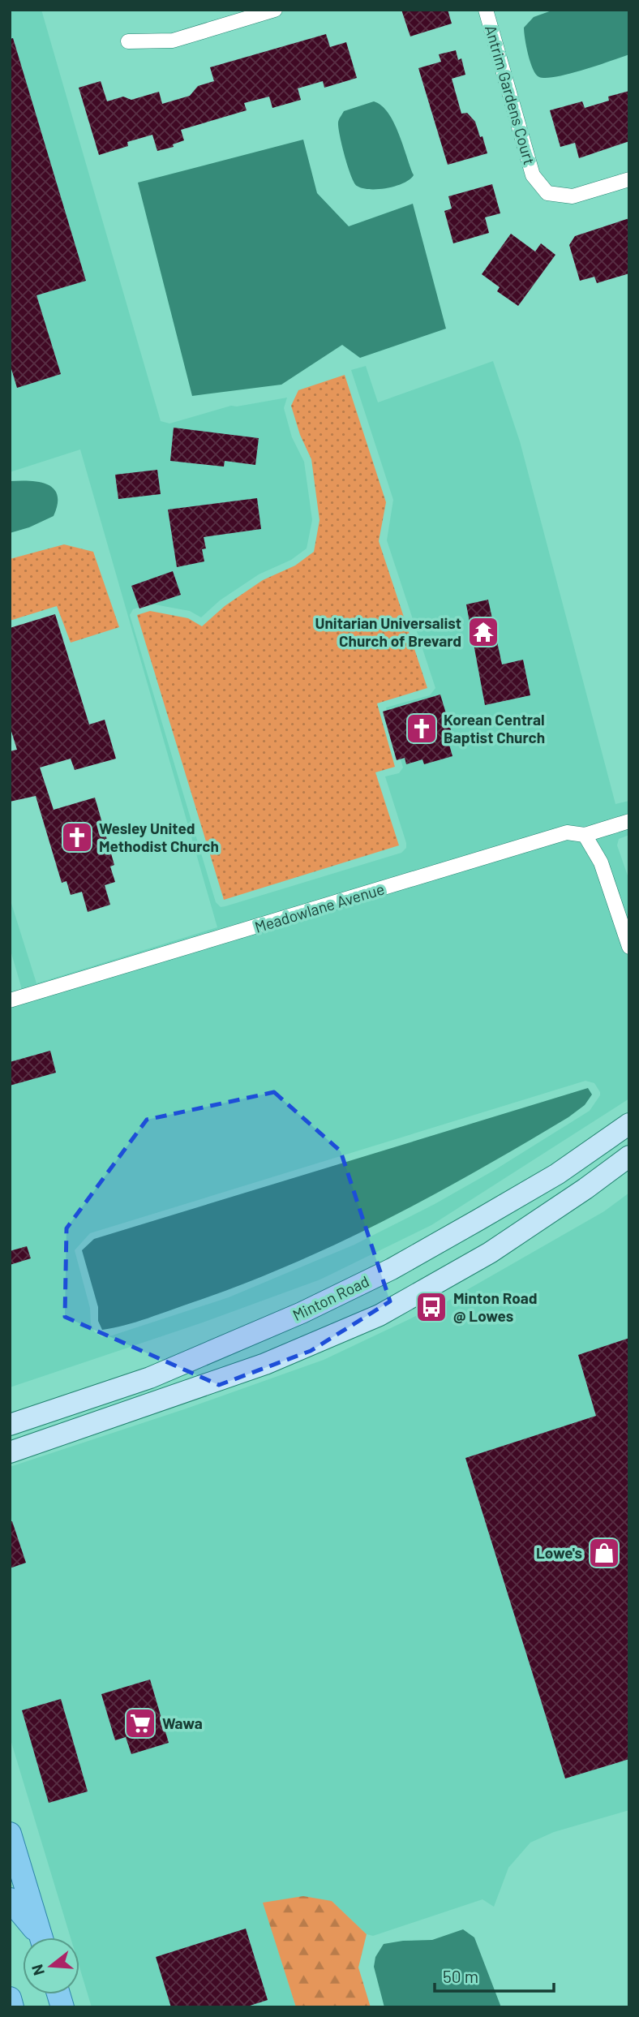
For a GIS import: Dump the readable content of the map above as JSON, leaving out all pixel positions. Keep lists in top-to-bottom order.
{
  "streets": {
    "main road": ["Minton Road"],
    "street": ["Antrim Gardens Court", "Meadowlane Avenue"]
  },
  "places": {
    "temple": ["Unitarian Universalist Church of Brevard"],
    "church": ["Korean Central Baptist Church", "Wesley United Methodist Church"],
    "bus stop": ["Minton Road @ Lowes"],
    "shop": ["Lowe's"],
    "supermarket": ["Wawa"]
  },
  "scale_bar": "50 m",
  "north": "left"
}
